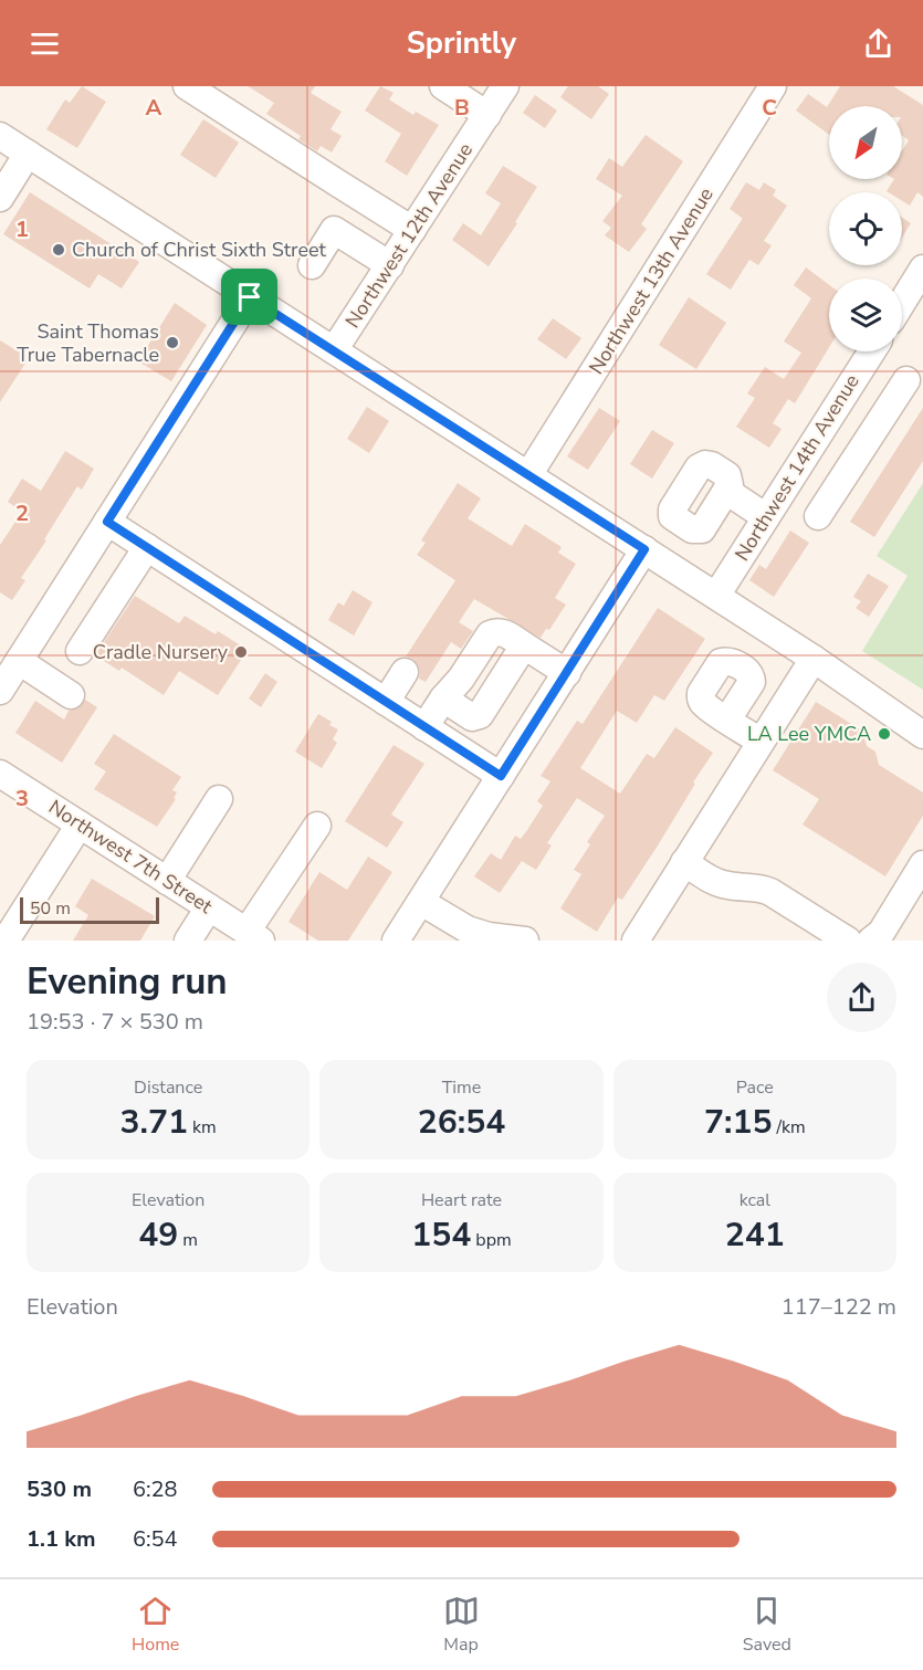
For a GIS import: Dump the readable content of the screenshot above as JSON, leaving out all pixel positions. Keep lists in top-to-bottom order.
{
  "streets": {
    "street": [
      "Northwest 12th Avenue",
      "Northwest 13th Avenue",
      "Northwest 14th Avenue",
      "Northwest 7th Street"
    ]
  },
  "places": [
    "Church of Christ Sixth Street",
    "Saint Thomas True Tabernacle",
    "Cradle Nursery",
    "LA Lee YMCA"
  ],
  "scale_bar": "50 m",
  "north": "bottom left",
  "page": {
    "header": "Sprintly",
    "scale": "50 m",
    "heading": ["Evening run", "19:53 · 7 × 530 m"],
    "stats": [
      ["Distance", "3.71 km"],
      ["Time", "26:54"],
      ["Pace", "7:15 /km"],
      ["Elevation", "49 m"],
      ["Heart rate", "154 bpm"],
      ["kcal", "241"]
    ],
    "chart": ["Elevation", "117–122 m"],
    "list": [
      {
        "name": "530 m",
        "note": "6:28"
      },
      {
        "name": "1.1 km",
        "note": "6:54"
      }
    ],
    "tabs": ["Home", "Map", "Saved"]
  },
  "grid": {
    "columns": ["A", "B", "C"],
    "rows": ["1", "2", "3"]
  }
}
